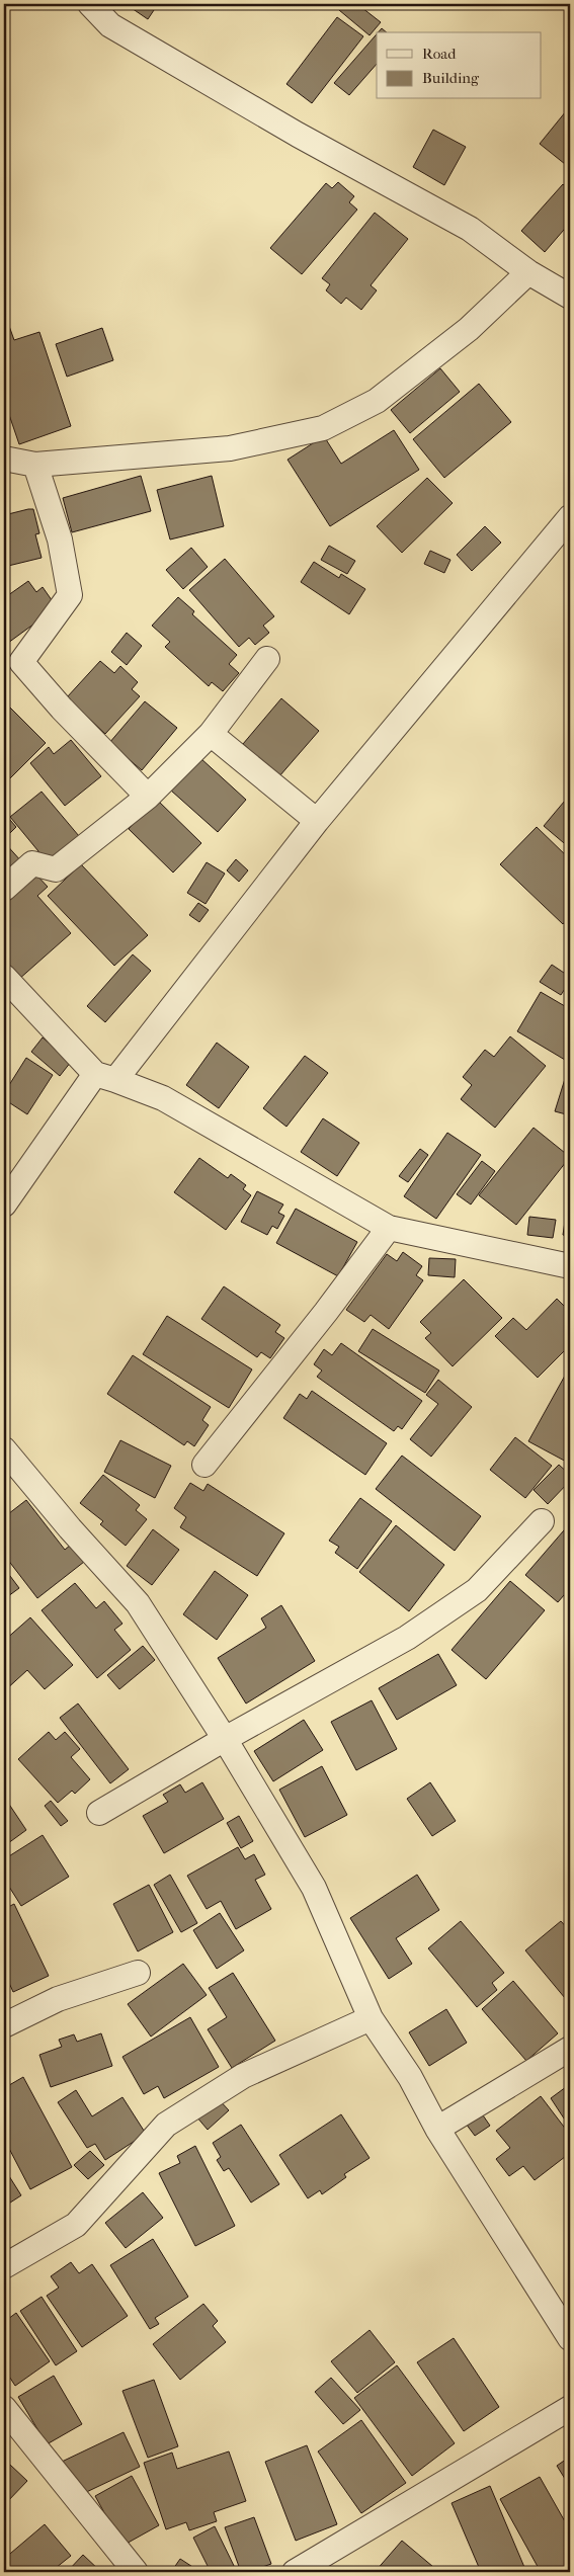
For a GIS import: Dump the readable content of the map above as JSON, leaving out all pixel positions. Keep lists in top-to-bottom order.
{
  "legend": ["Road", "Building"]
}
